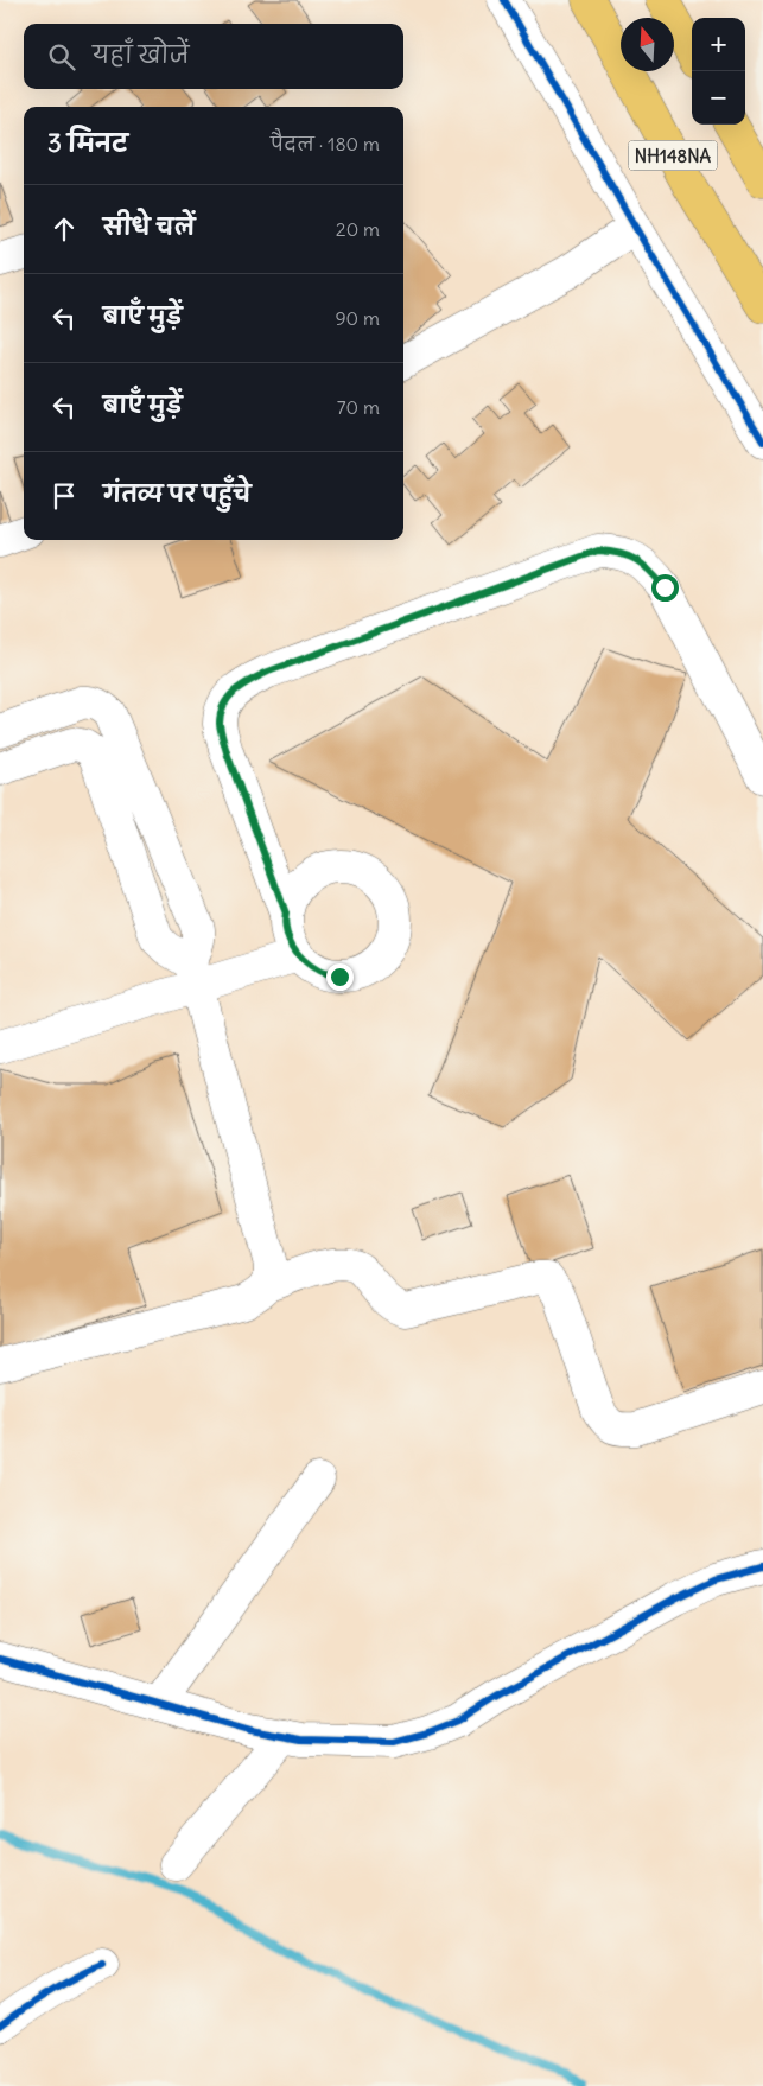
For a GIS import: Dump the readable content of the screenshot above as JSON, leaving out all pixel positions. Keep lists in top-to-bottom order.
{
  "streets": {
    "highway": ["NH148NA"]
  },
  "north": "top",
  "page": {
    "map_buttons": ["+", "−"],
    "search": "यहाँ खोजें",
    "heading": ["3 मिनट", "पैदल · 180 m"],
    "list": [
      ["सीधे चलें", "20 m"],
      ["बाएँ मुड़ें", "90 m"],
      ["बाएँ मुड़ें", "70 m"],
      "गंतव्य पर पहुँचे"
    ]
  }
}
